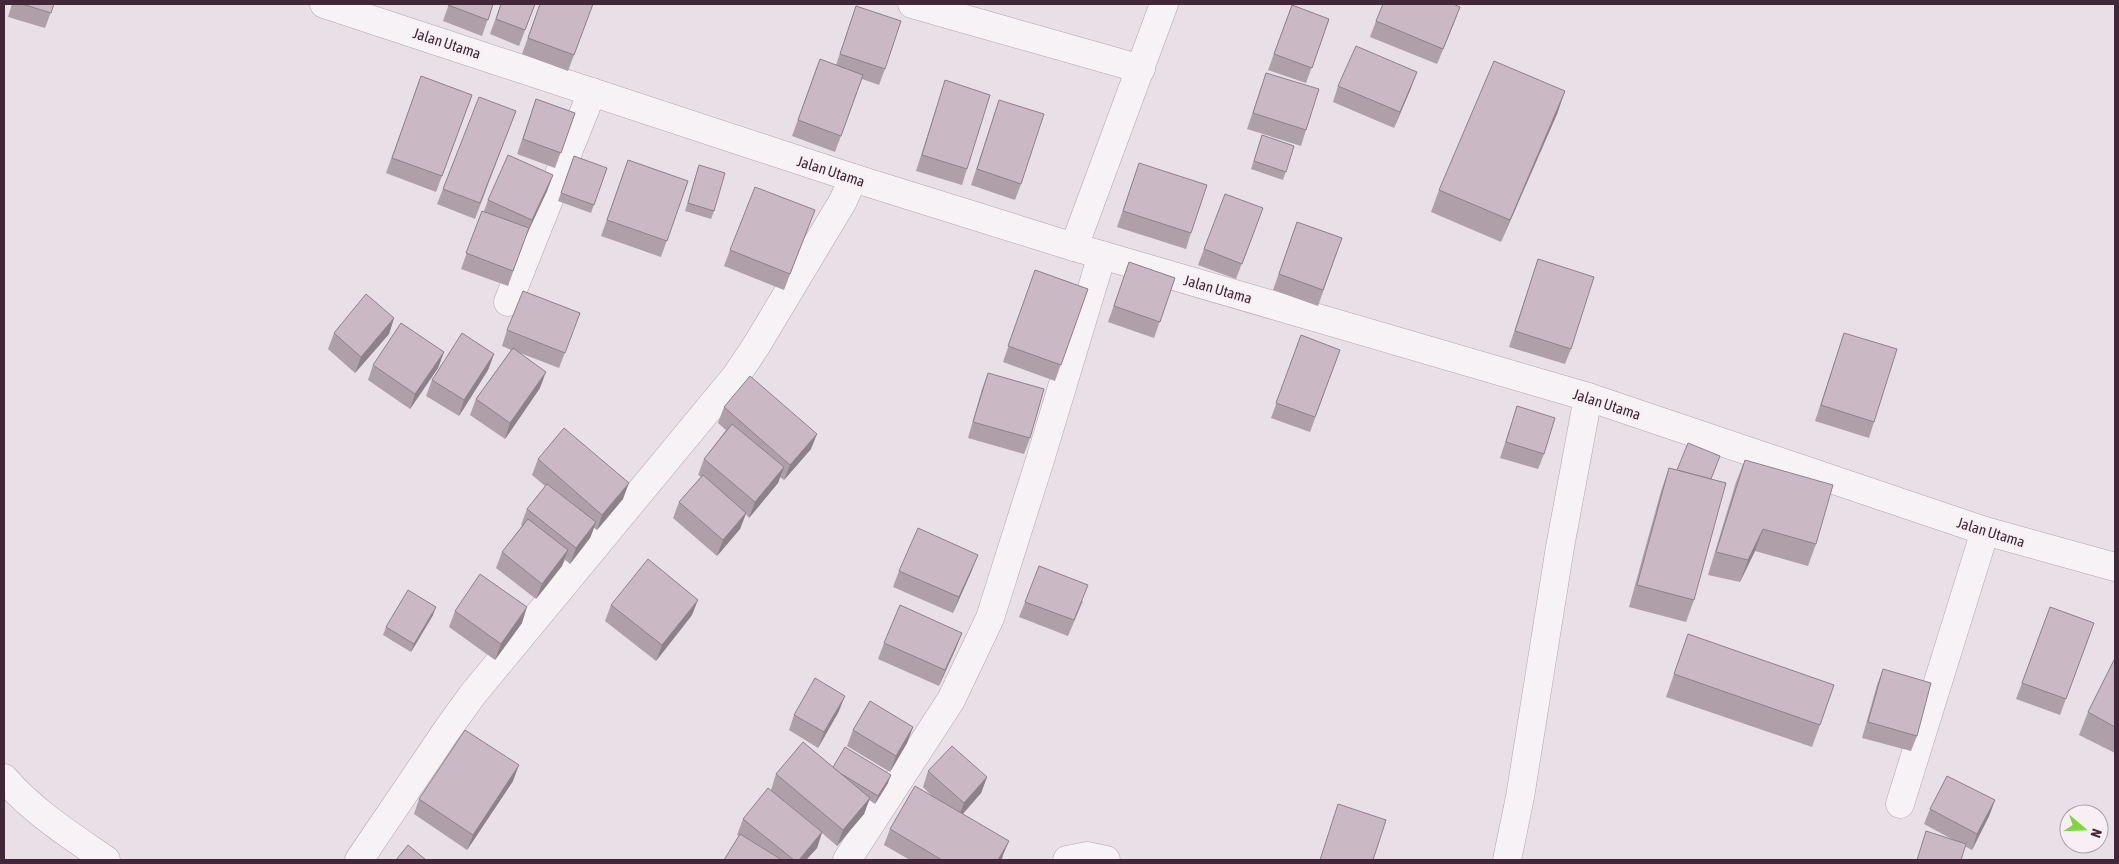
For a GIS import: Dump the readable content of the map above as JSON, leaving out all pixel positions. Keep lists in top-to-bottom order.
{
  "streets": {
    "street": ["Jalan Utama"]
  },
  "north": "right"
}
